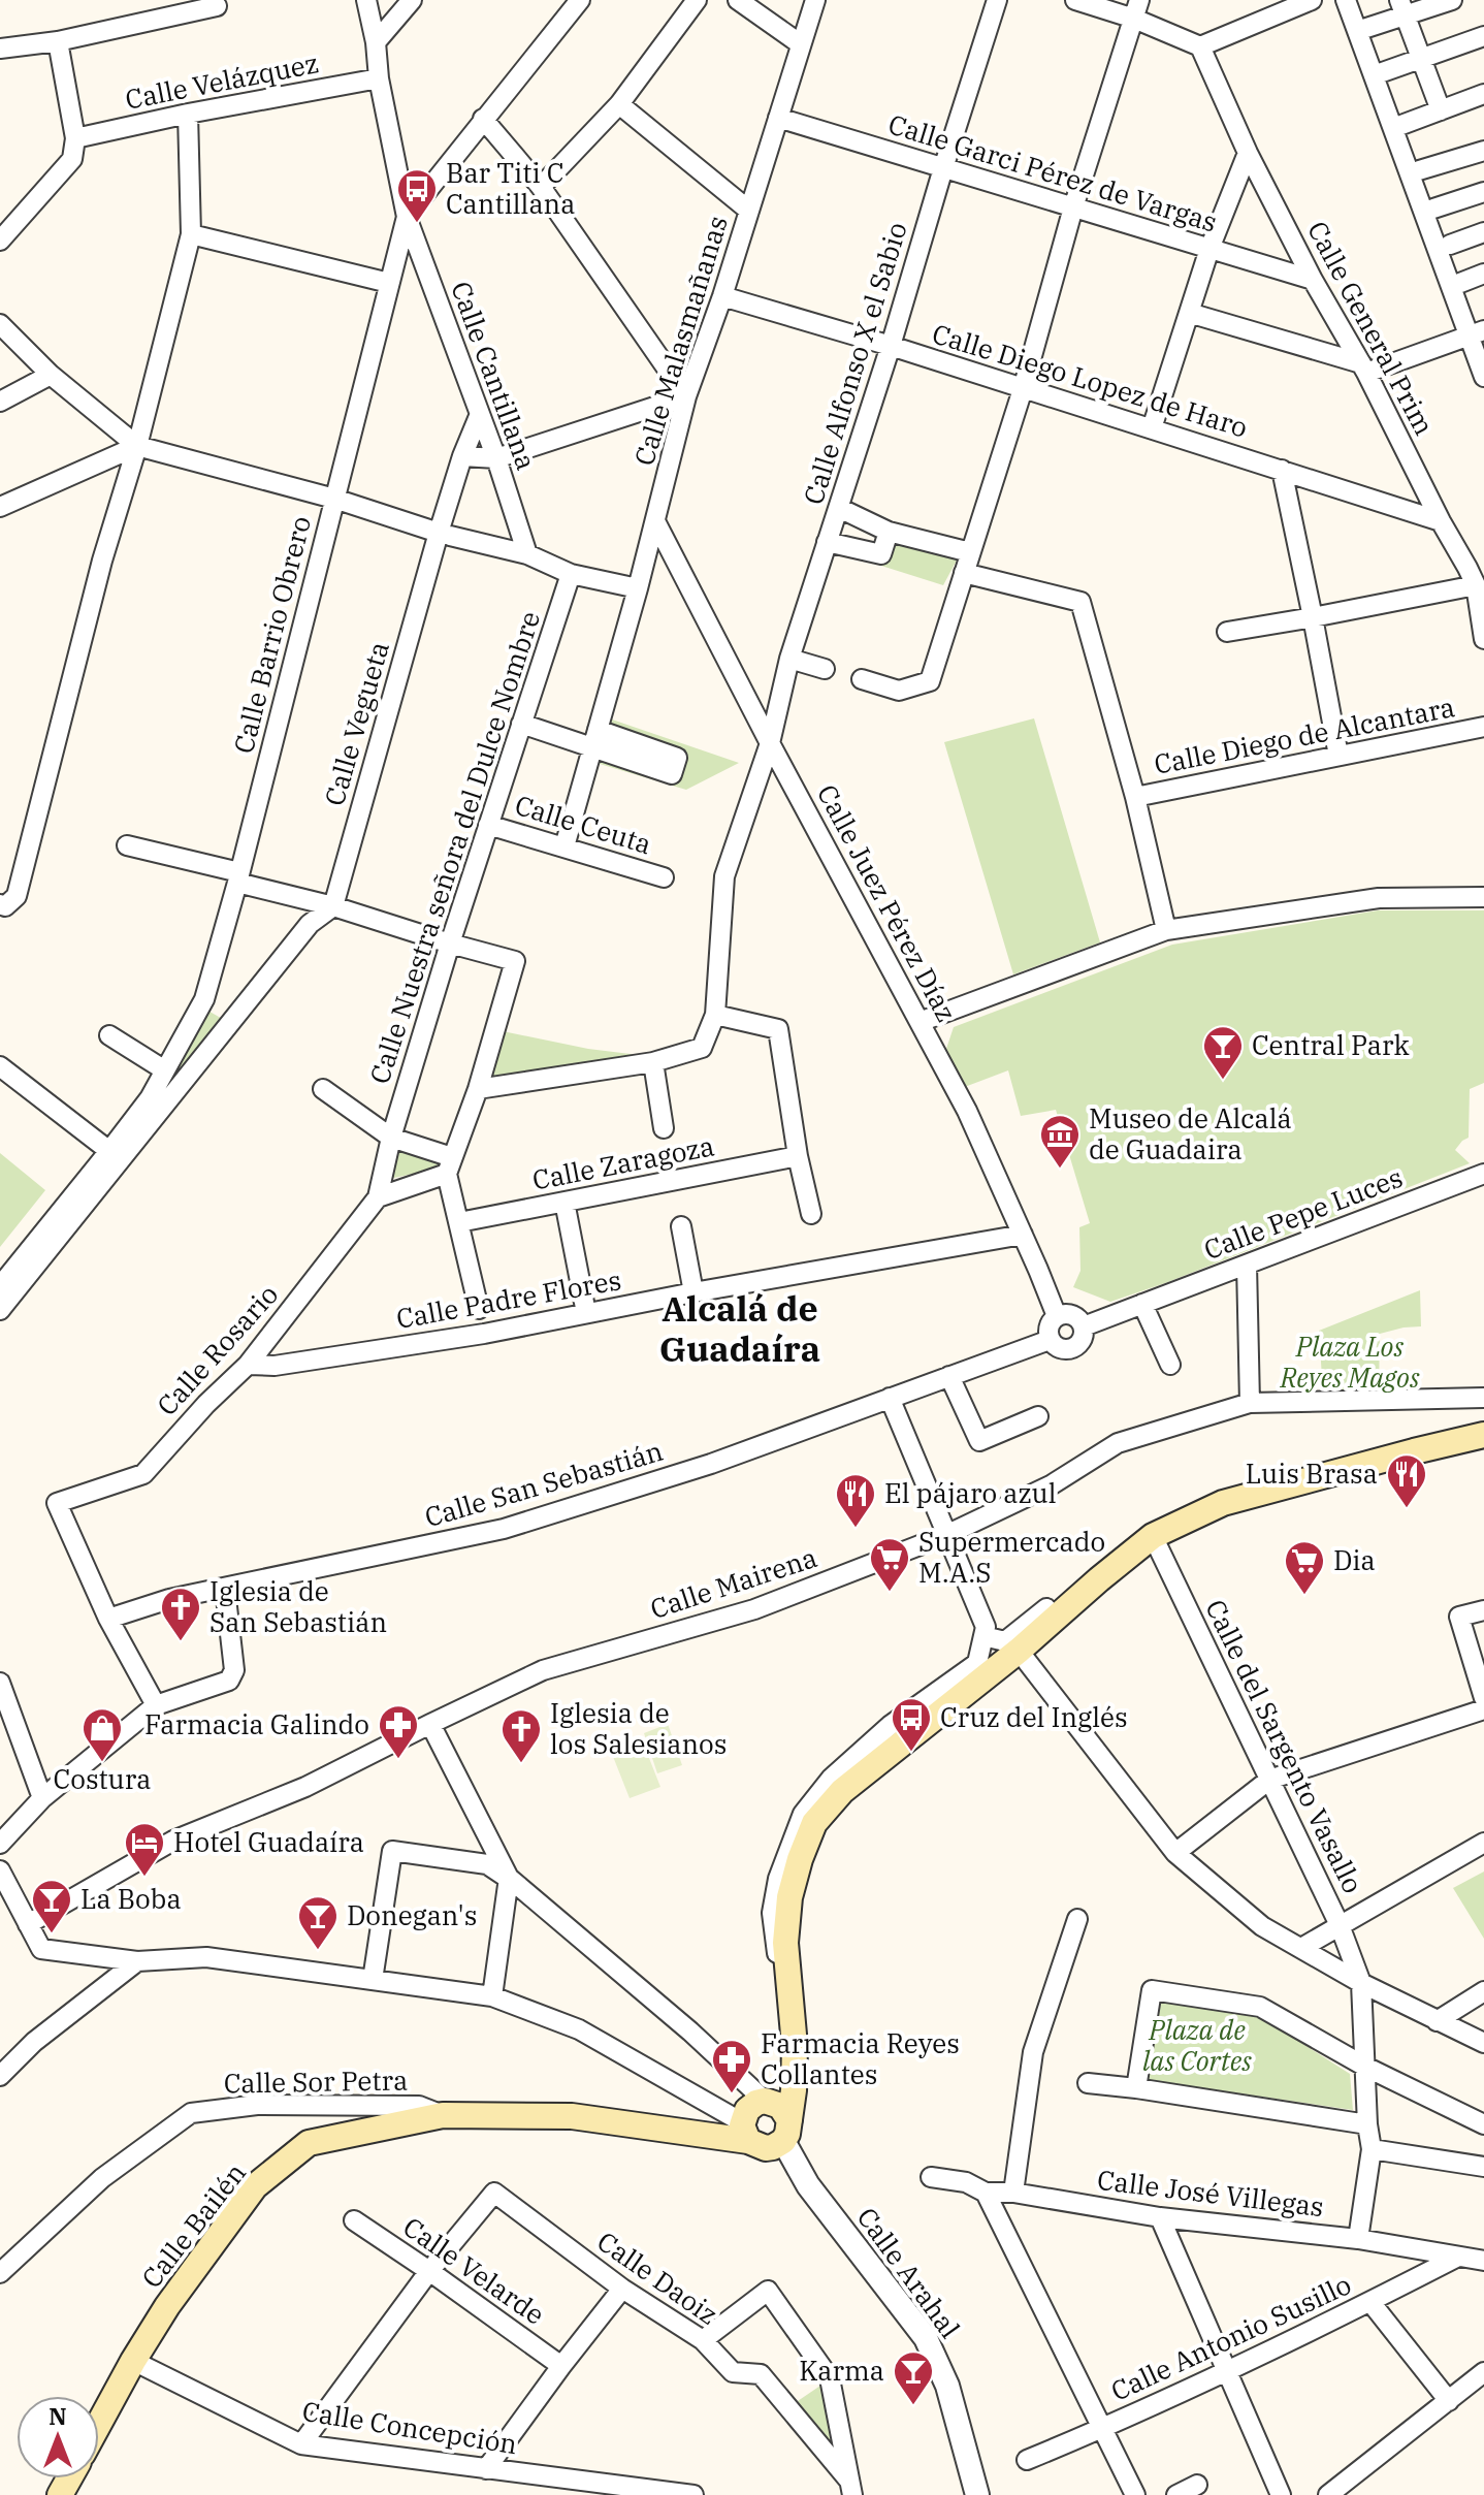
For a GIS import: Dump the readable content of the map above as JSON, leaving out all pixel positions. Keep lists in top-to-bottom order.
{
  "streets": {
    "main road": ["Calle Bailén"],
    "street": [
      "Calle Velázquez",
      "Calle Garci Pérez de Vargas",
      "Calle General Prim",
      "Calle Malasmañanas",
      "Calle Alfonso X el Sabio",
      "Calle Cantillana",
      "Calle Diego Lopez de Haro",
      "Calle Barrio Obrero",
      "Calle Vegueta",
      "Calle Diego de Alcantara",
      "Calle Ceuta",
      "Calle Nuestra señora del Dulce Nombre",
      "Calle Juez Pérez Díaz",
      "Calle Zaragoza",
      "Calle Pepe Luces",
      "Calle Padre Flores",
      "Calle Rosario",
      "Calle San Sebastián",
      "Calle Mairena",
      "Calle del Sargento Vasallo",
      "Calle Sor Petra",
      "Calle José Villegas",
      "Calle Velarde",
      "Calle Arahal",
      "Calle Daoiz",
      "Calle Antonio Susillo",
      "Calle Concepción"
    ]
  },
  "crossings": [
    ["Calle Velázquez", "Calle Cantillana"],
    ["Calle Garci Pérez de Vargas", "Calle General Prim"],
    ["Calle Garci Pérez de Vargas", "Calle Malasmañanas"],
    ["Calle Garci Pérez de Vargas", "Calle Alfonso X el Sabio"],
    ["Calle General Prim", "Calle Diego Lopez de Haro"],
    ["Calle Malasmañanas", "Calle Diego Lopez de Haro"],
    ["Calle Malasmañanas", "Calle Ceuta"],
    ["Calle Malasmañanas", "Calle Juez Pérez Díaz"],
    ["Calle Alfonso X el Sabio", "Calle Diego Lopez de Haro"],
    ["Calle Alfonso X el Sabio", "Calle Juez Pérez Díaz"],
    ["Calle Cantillana", "Calle Barrio Obrero"],
    ["Calle Cantillana", "Calle Vegueta"],
    ["Calle Ceuta", "Calle Nuestra señora del Dulce Nombre"],
    ["Calle Nuestra señora del Dulce Nombre", "Calle Rosario"],
    ["Calle Juez Pérez Díaz", "Calle Pepe Luces"],
    ["Calle Juez Pérez Díaz", "Calle Padre Flores"],
    ["Calle Juez Pérez Díaz", "Calle San Sebastián"],
    ["Calle Pepe Luces", "Calle San Sebastián"],
    ["Calle Padre Flores", "Calle Rosario"],
    ["Calle Rosario", "Calle San Sebastián"],
    ["Calle del Sargento Vasallo", "Calle José Villegas"],
    ["Calle Sor Petra", "Calle Bailén"],
    ["Calle José Villegas", "Calle Antonio Susillo"],
    ["Calle Bailén", "Calle Arahal"],
    ["Calle Bailén", "Calle Concepción"],
    ["Calle Velarde", "Calle Daoiz"]
  ],
  "districts": ["Alcalá de Guadaíra"],
  "parks": ["Plaza Los Reyes Magos", "Plaza de las Cortes"],
  "places": {
    "bus stop": ["Bar Titi C Cantillana", "Cruz del Inglés"],
    "bar": [
      "Central Park",
      "La Boba",
      "Donegan's",
      "Karma"
    ],
    "museum": ["Museo de Alcalá de Guadaira"],
    "restaurant": ["Luis Brasa", "El pájaro azul"],
    "supermarket": ["Supermercado M.A.S", "Dia"],
    "church": ["Iglesia de San Sebastián", "Iglesia de los Salesianos"],
    "pharmacy": ["Farmacia Galindo", "Farmacia Reyes Collantes"],
    "shop": ["Costura"],
    "hotel": ["Hotel Guadaíra"]
  },
  "north": "top"
}
